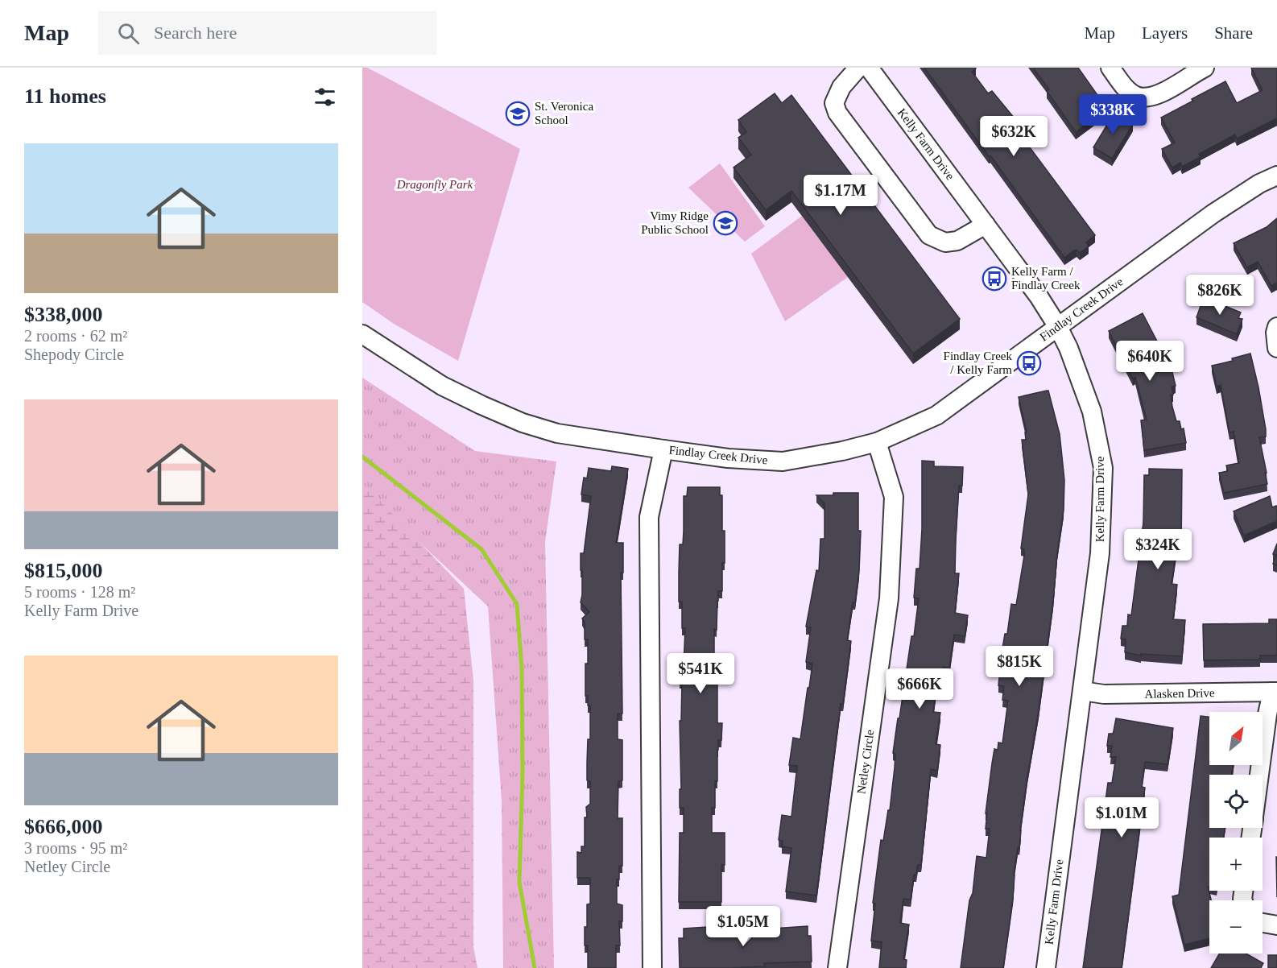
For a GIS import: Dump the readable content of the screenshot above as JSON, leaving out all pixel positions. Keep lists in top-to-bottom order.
{
  "streets": {
    "street": [
      "Kelly Farm Drive",
      "Findlay Creek Drive",
      "Alasken Drive",
      "Netley Circle"
    ]
  },
  "crossings": [
    ["Kelly Farm Drive", "Findlay Creek Drive"],
    ["Kelly Farm Drive", "Alasken Drive"],
    ["Findlay Creek Drive", "Netley Circle"]
  ],
  "parks": ["Dragonfly Park"],
  "places": {
    "school or university": ["St. Veronica School", "Vimy Ridge Public School"],
    "bus stop": ["Kelly Farm / Findlay Creek", "Findlay Creek / Kelly Farm"]
  },
  "north": "top right",
  "page": {
    "header": "Map",
    "search": "Search here",
    "nav": ["Map", "Layers", "Share"],
    "heading": "11 homes",
    "price": [
      "$338K",
      "$632K",
      "$1.17M",
      "$826K",
      "$640K",
      "$324K",
      "$815K",
      "$541K",
      "$666K",
      "$1.01M",
      "$1.05M"
    ],
    "list": [
      {
        "name": "$338,000",
        "note": "2 rooms · 62 m² · Shepody Circle"
      },
      {
        "name": "$815,000",
        "note": "5 rooms · 128 m² · Kelly Farm Drive"
      },
      {
        "name": "$666,000",
        "note": "3 rooms · 95 m² · Netley Circle"
      }
    ],
    "map_buttons": ["+", "−"]
  }
}
